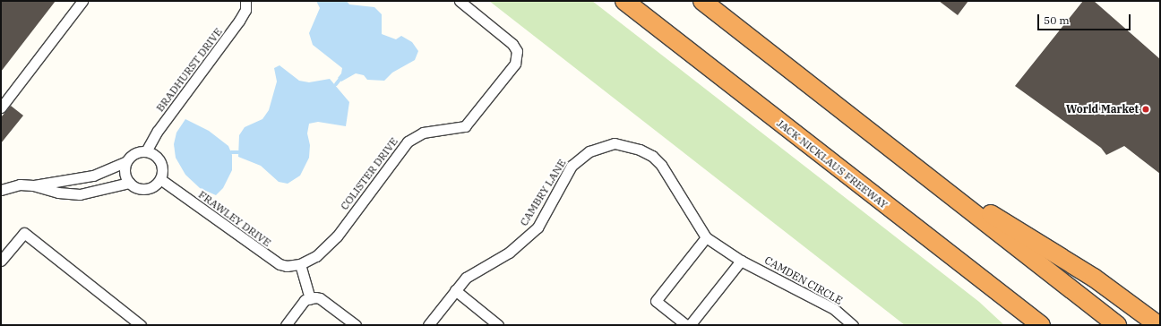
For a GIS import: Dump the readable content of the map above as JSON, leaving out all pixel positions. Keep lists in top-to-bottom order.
{
  "streets": {
    "highway": ["JACK NICKLAUS FREEWAY"],
    "street": [
      "BRADHURST DRIVE",
      "COLISTER DRIVE",
      "CAMBRY LANE",
      "FRAWLEY DRIVE",
      "CAMDEN CIRCLE"
    ]
  },
  "crossings": [
    ["BRADHURST DRIVE", "FRAWLEY DRIVE"],
    ["COLISTER DRIVE", "FRAWLEY DRIVE"],
    ["CAMBRY LANE", "CAMDEN CIRCLE"]
  ],
  "places": ["World Market"],
  "scale_bar": "50 m"
}
